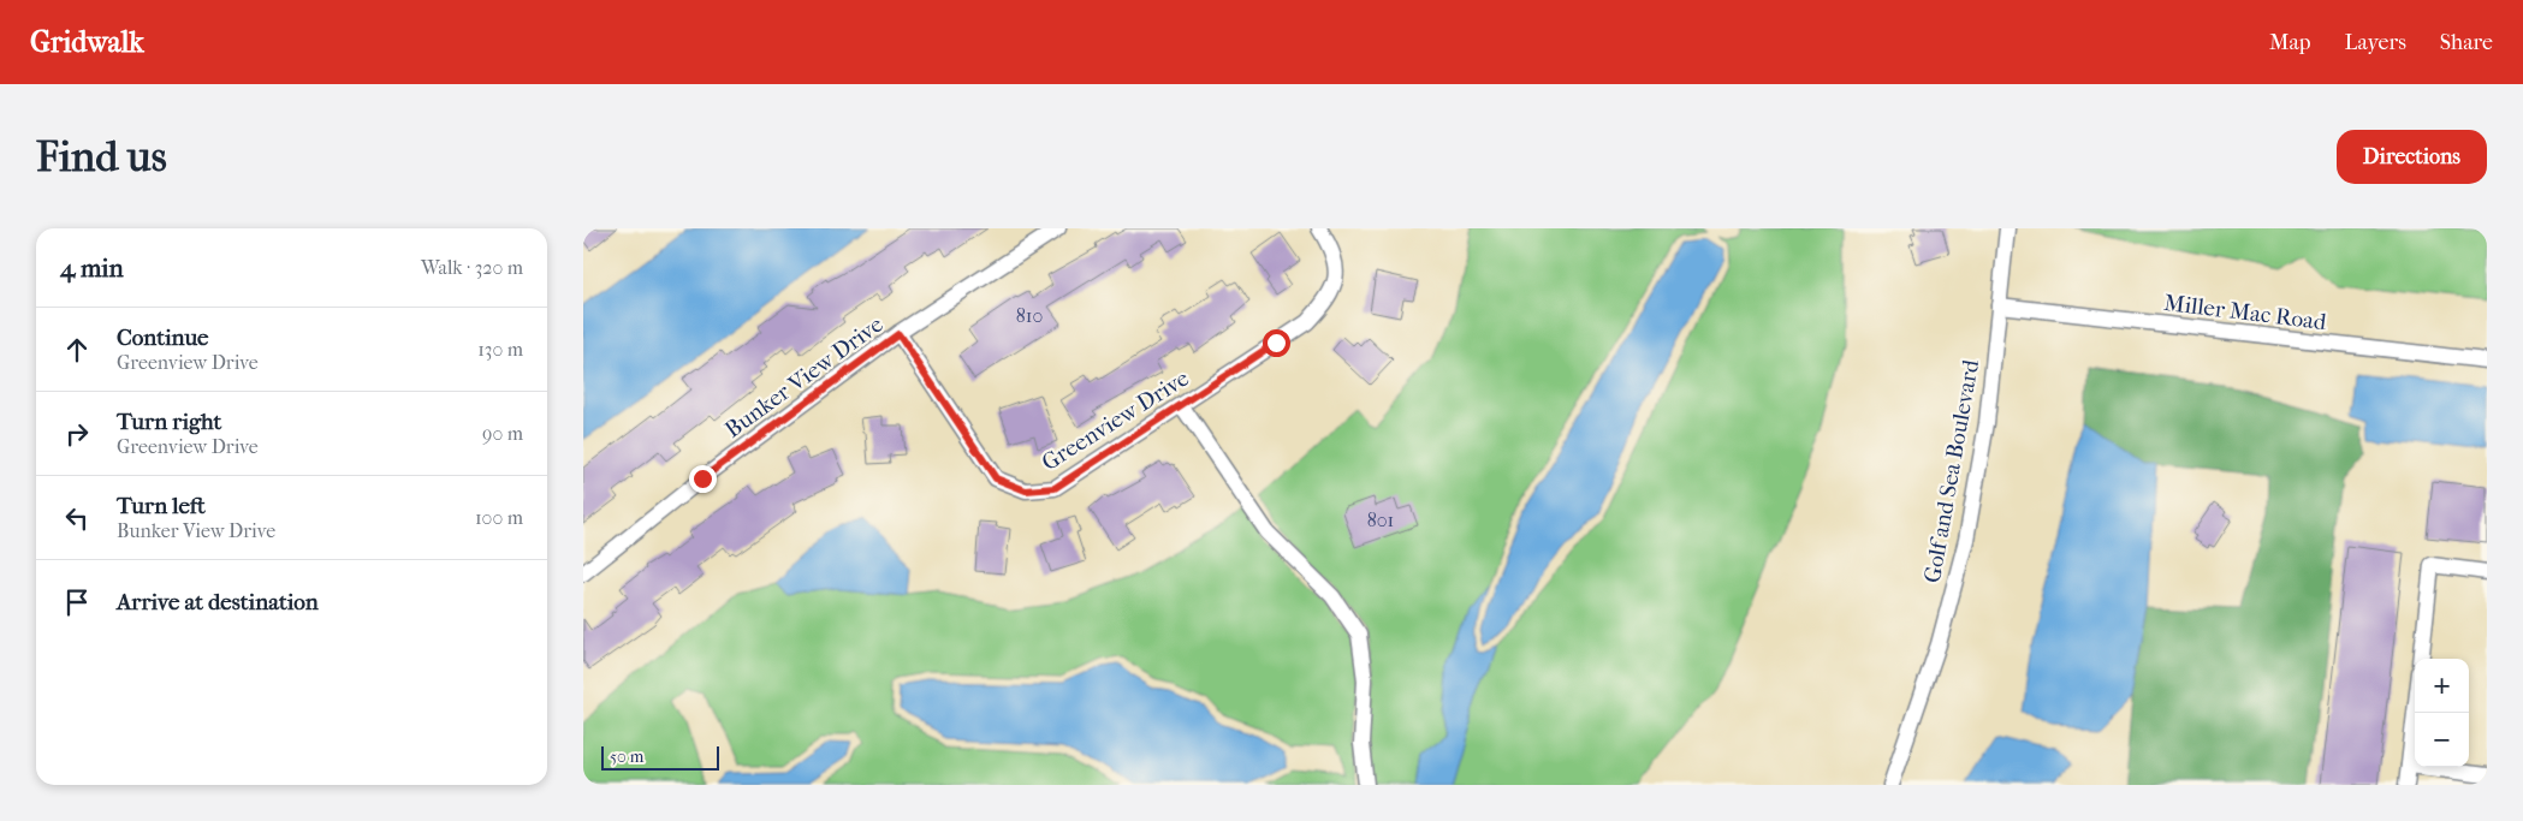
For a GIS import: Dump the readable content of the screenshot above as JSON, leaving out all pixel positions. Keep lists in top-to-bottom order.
{
  "streets": {
    "street": [
      "Miller Mac Road",
      "Bunker View Drive",
      "Greenview Drive",
      "Golf and Sea Boulevard"
    ]
  },
  "crossings": [
    ["Miller Mac Road", "Golf and Sea Boulevard"],
    ["Bunker View Drive", "Greenview Drive"]
  ],
  "house_numbers": ["810", "801"],
  "scale_bar": "50 m",
  "page": {
    "header": "Gridwalk",
    "nav": ["Map", "Layers", "Share"],
    "buttons": "Directions",
    "title": "Find us",
    "heading": ["4 min", "Walk · 320 m"],
    "list": [
      ["Continue", "Greenview Drive", "130 m"],
      ["Turn right", "Greenview Drive", "90 m"],
      ["Turn left", "Bunker View Drive", "100 m"],
      "Arrive at destination"
    ],
    "map_buttons": ["+", "−"],
    "scale": "50 m"
  }
}
